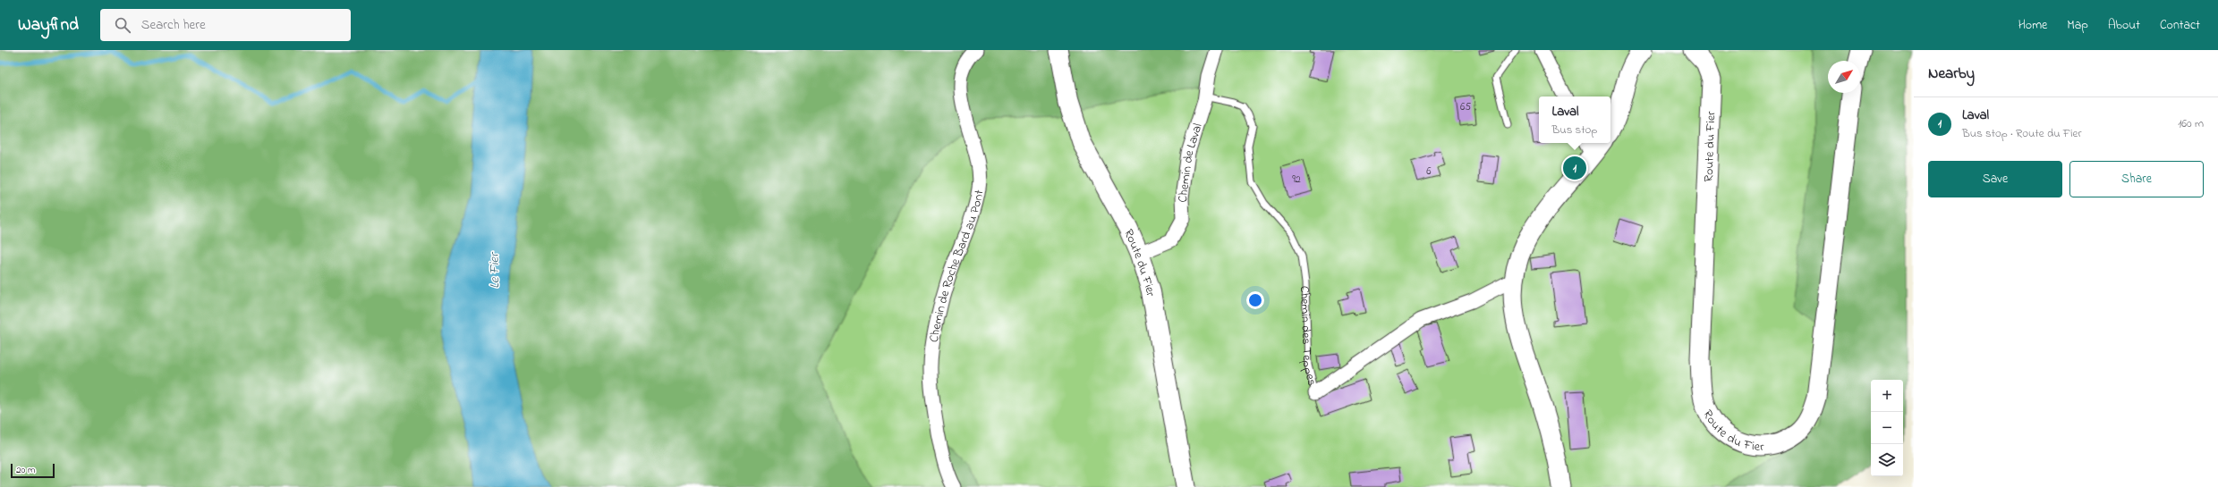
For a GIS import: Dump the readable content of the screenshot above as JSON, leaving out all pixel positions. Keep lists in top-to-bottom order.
{
  "streets": {
    "main road": ["Route du Fier"],
    "street": ["Chemin de Laval", "Chemin de Roche Bard au Pont", "Chemin des Teppes"]
  },
  "crossings": [
    ["Route du Fier", "Chemin de Laval"],
    ["Chemin de Laval", "Chemin des Teppes"]
  ],
  "water": ["Le Fier"],
  "house_numbers": ["65", "6", "92"],
  "scale_bar": "20 m",
  "north": "top right",
  "page": {
    "header": "Wayfind",
    "search": "Search here",
    "nav": [
      "Home",
      "Map",
      "About",
      "Contact"
    ],
    "heading": "Nearby",
    "popup": ["Laval", "Bus stop"],
    "list": [
      {
        "mark": "1",
        "name": "Laval",
        "note": "Bus stop · Route du Fier",
        "value": "160 m"
      }
    ],
    "buttons": ["Save", "Share"],
    "pins": "1",
    "map_buttons": ["+", "−"],
    "scale": "20 m"
  }
}
